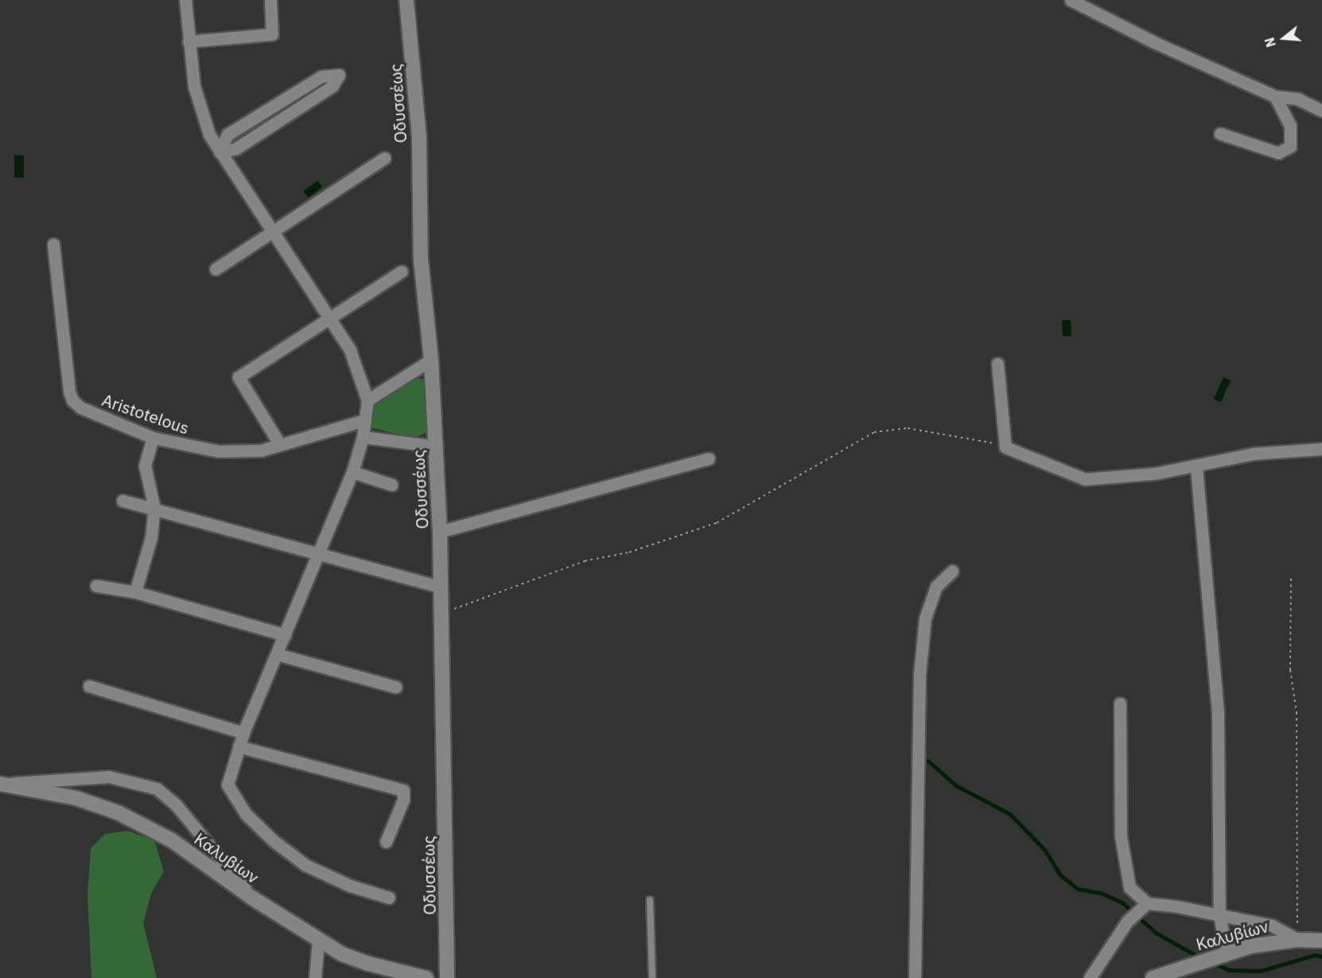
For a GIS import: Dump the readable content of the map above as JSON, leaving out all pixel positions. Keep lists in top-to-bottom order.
{
  "streets": {
    "street": ["Οδυσσέως", "Aristotelous", "Καλυβίων"]
  },
  "north": "left"
}
